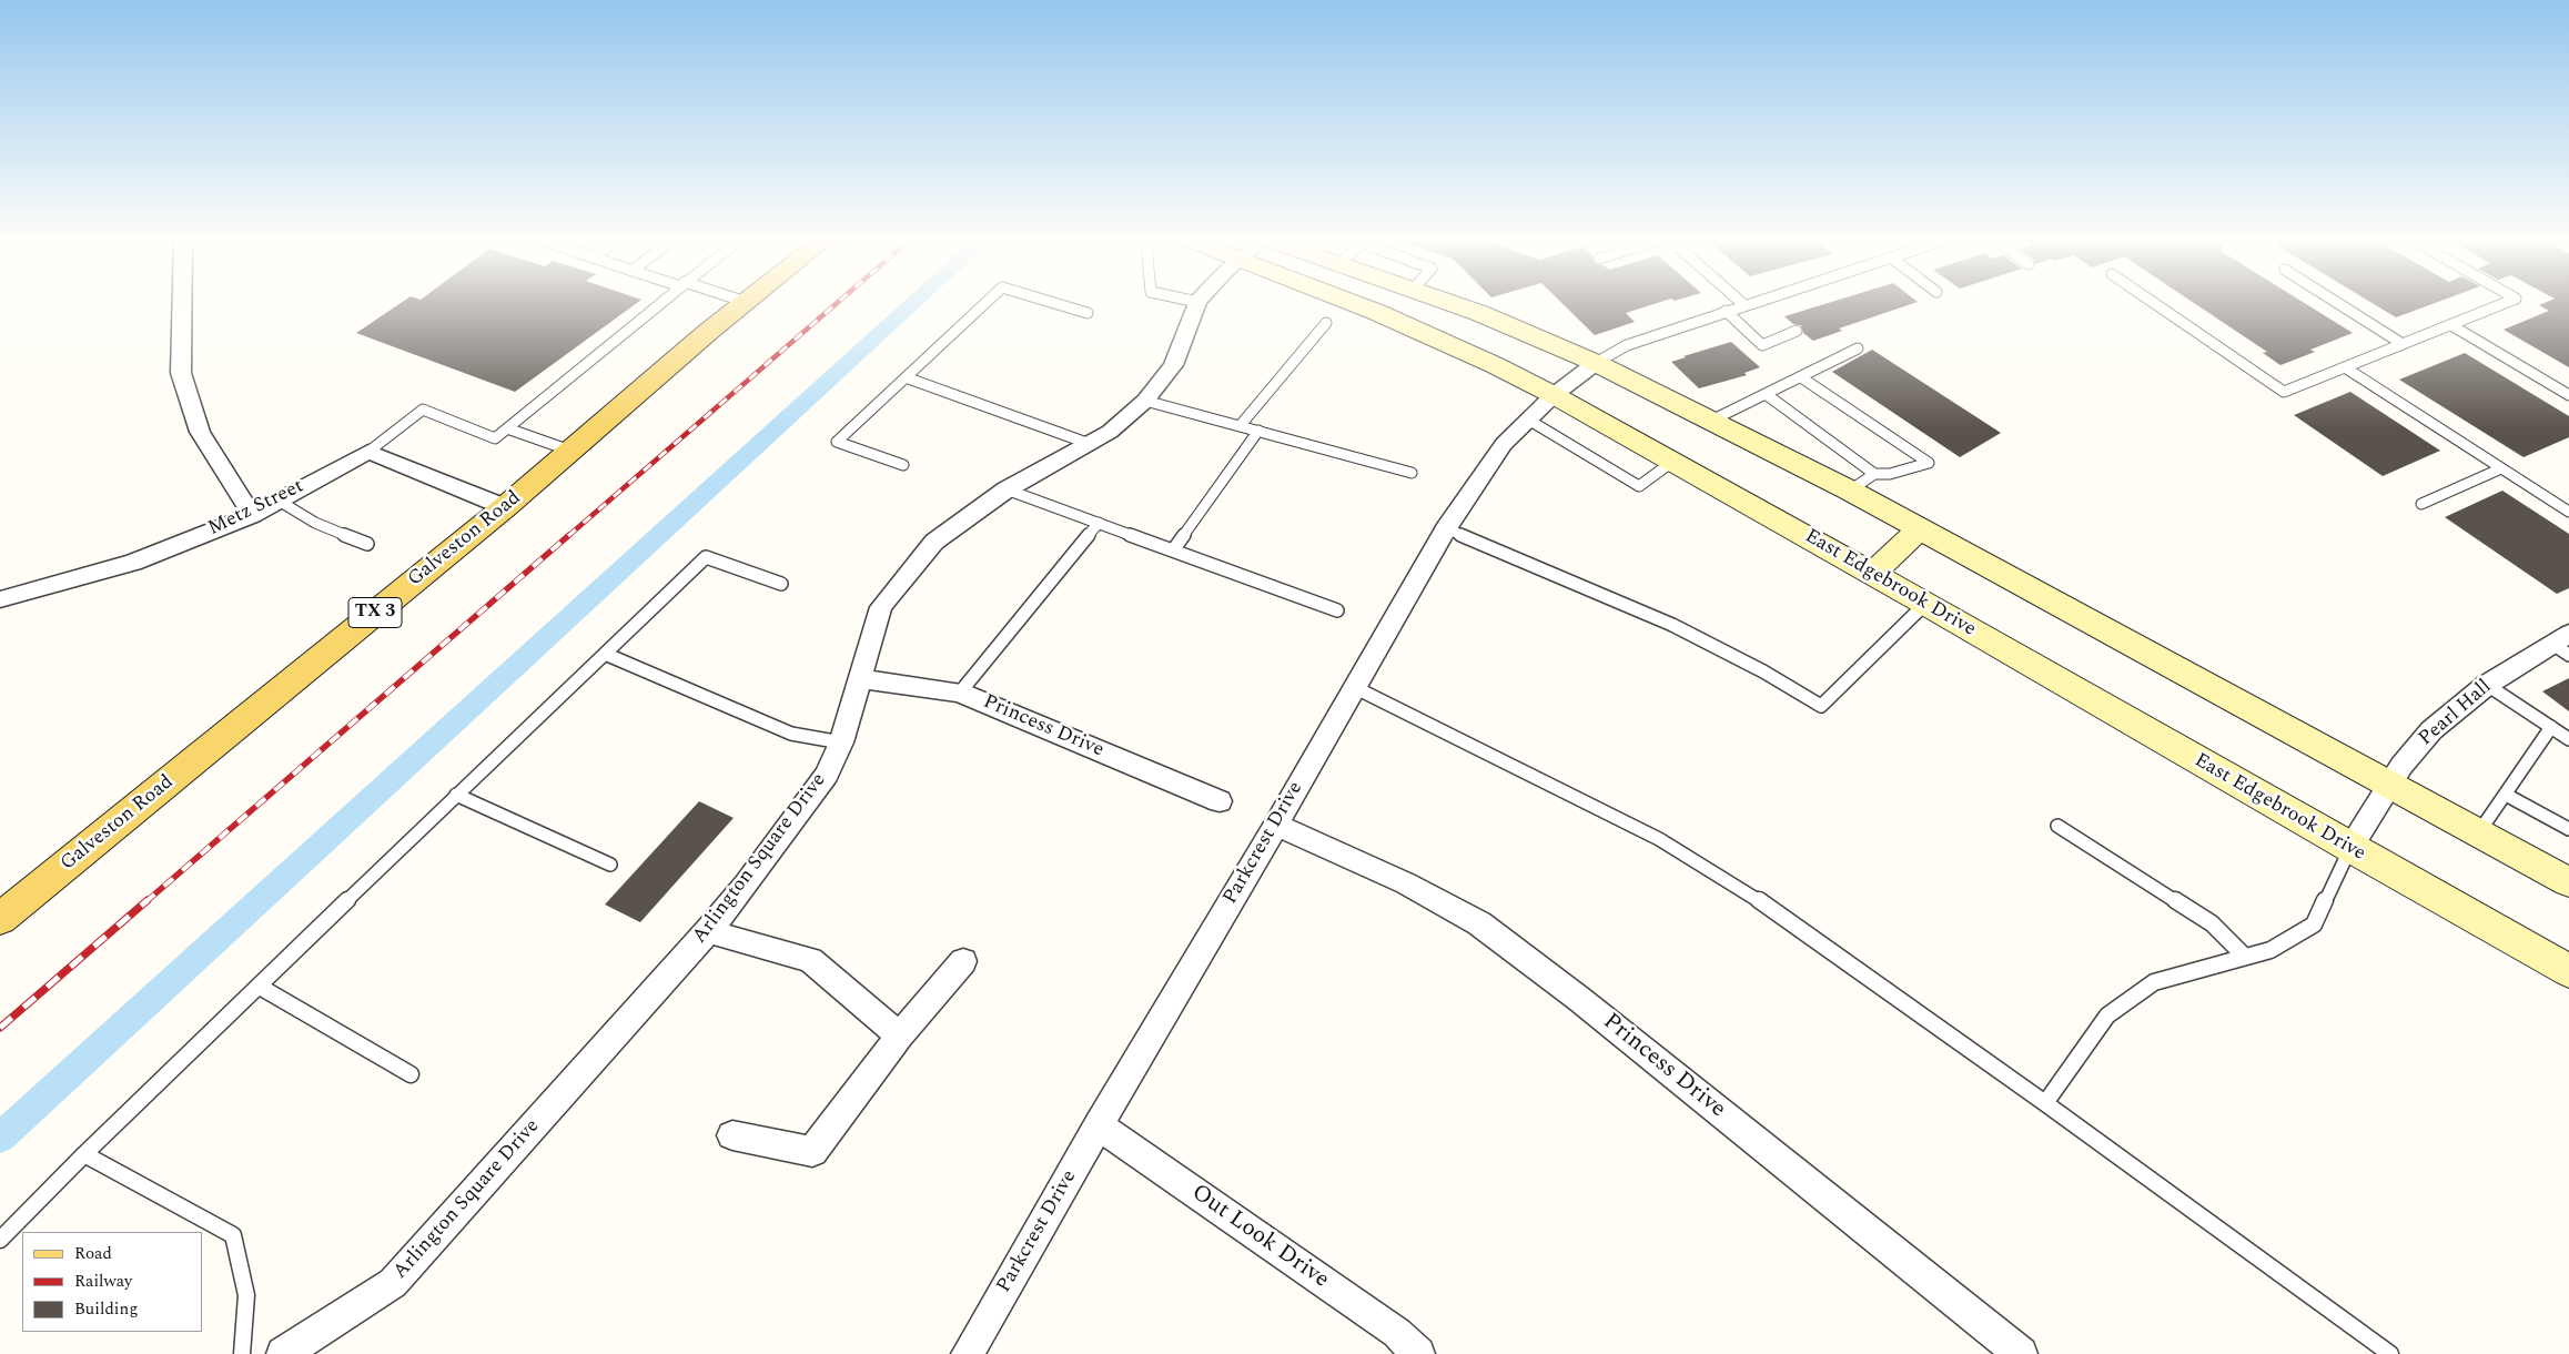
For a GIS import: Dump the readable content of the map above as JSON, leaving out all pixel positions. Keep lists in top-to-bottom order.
{
  "streets": {
    "main road": ["Galveston Road", "East Edgebrook Drive", "TX 3"],
    "street": [
      "Metz Street",
      "Pearl Hall",
      "Princess Drive",
      "Parkcrest Drive",
      "Arlington Square Drive",
      "Out Look Drive"
    ]
  },
  "crossings": [
    ["East Edgebrook Drive", "Pearl Hall"],
    ["East Edgebrook Drive", "Parkcrest Drive"],
    ["Princess Drive", "Parkcrest Drive"],
    ["Princess Drive", "Arlington Square Drive"],
    ["Parkcrest Drive", "Out Look Drive"]
  ],
  "legend": ["Road", "Railway", "Building"]
}
